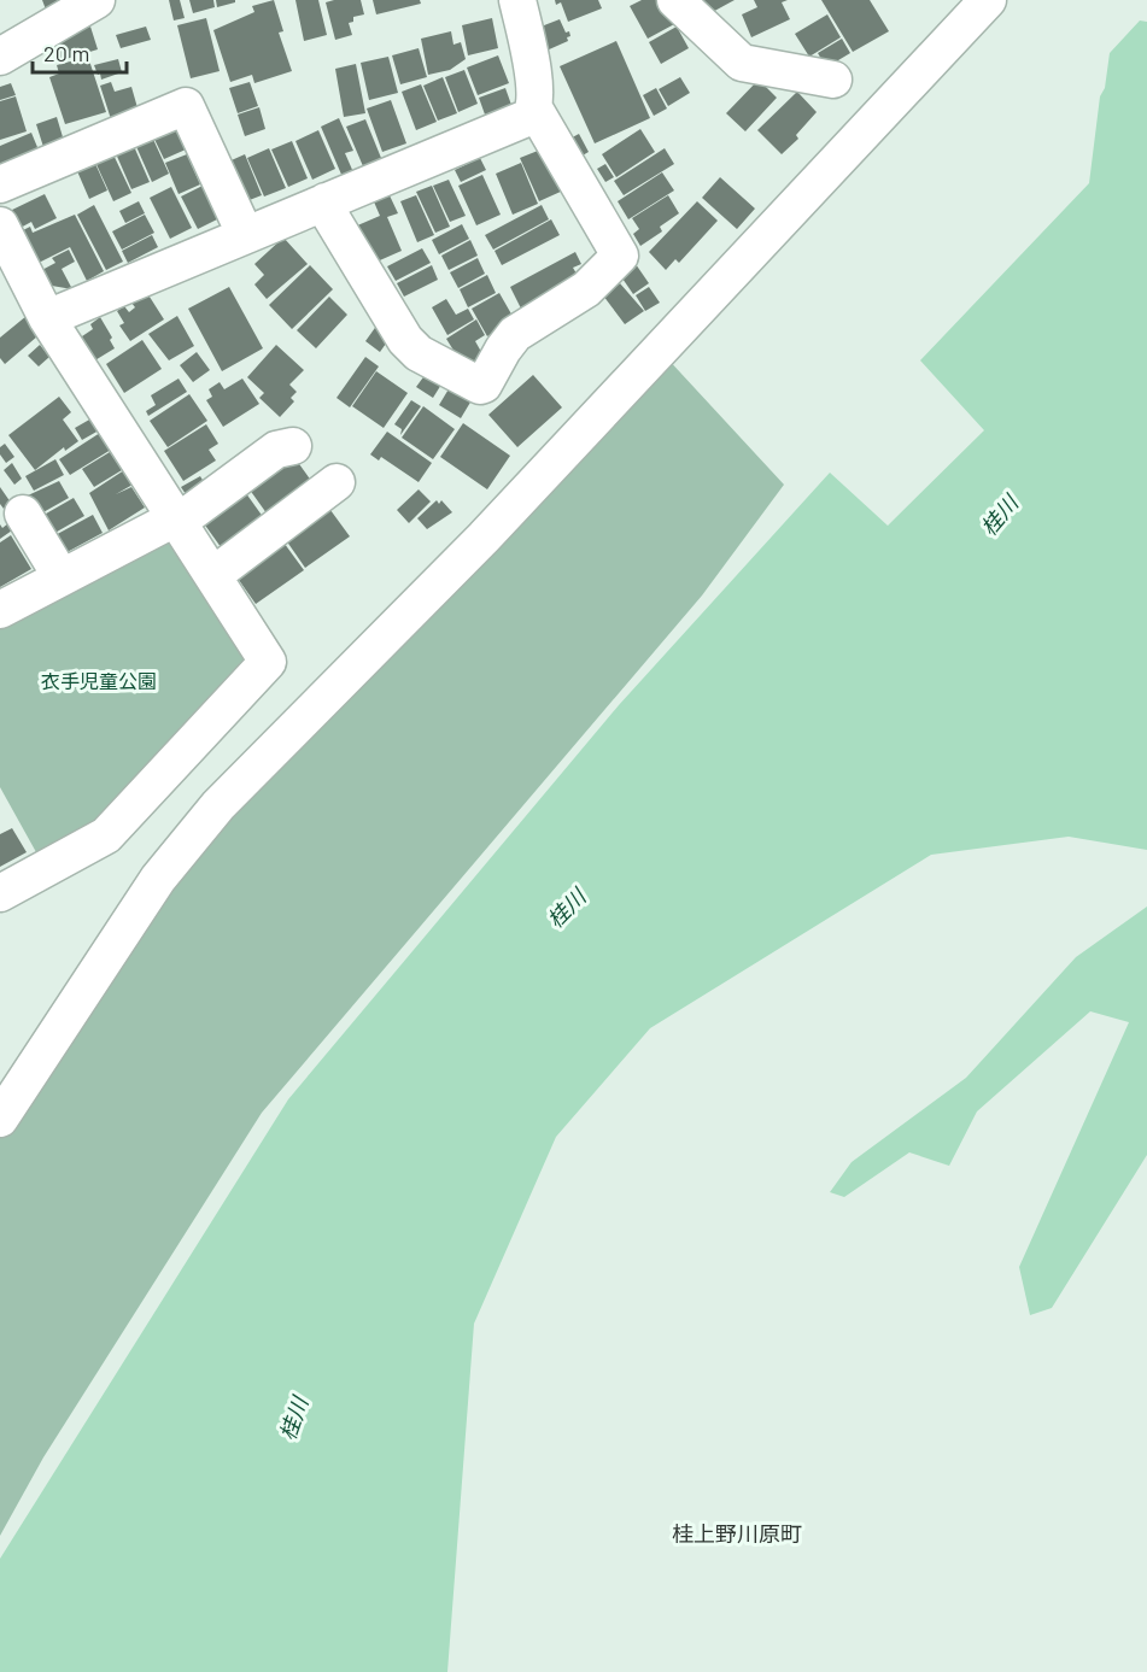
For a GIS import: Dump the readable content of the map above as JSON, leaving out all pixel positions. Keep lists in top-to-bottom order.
{
  "districts": ["桂上野川原町"],
  "water": ["桂川"],
  "parks": ["衣手児童公園"],
  "scale_bar": "20 m"
}
